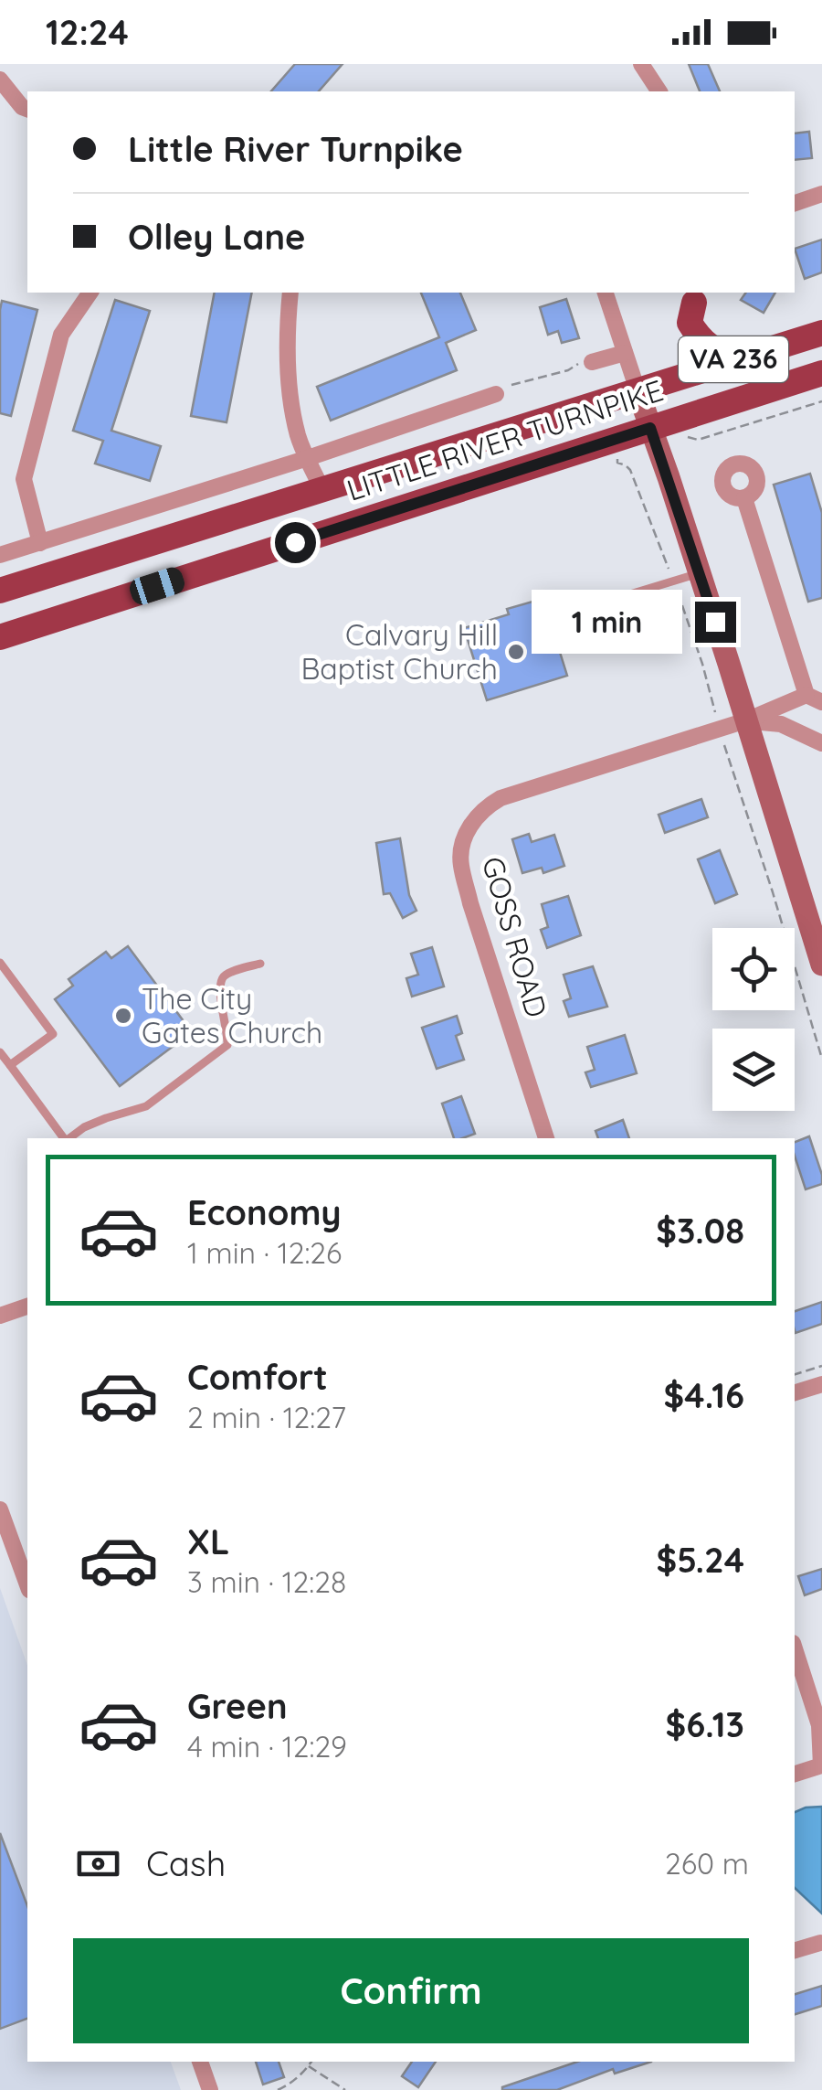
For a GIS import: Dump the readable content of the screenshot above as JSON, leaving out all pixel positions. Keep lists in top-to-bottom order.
{
  "streets": {
    "main road": ["VA 236", "LITTLE RIVER TURNPIKE"],
    "street": ["GOSS ROAD"]
  },
  "places": ["Calvary Hill Baptist Church", "The City Gates Church"],
  "page": {
    "status": "12:24",
    "banner": ["Little River Turnpike", "Olley Lane"],
    "bubble": "1 min",
    "list": [
      {
        "name": "Economy",
        "note": "1 min · 12:26",
        "value": "$3.08"
      },
      {
        "name": "Comfort",
        "note": "2 min · 12:27",
        "value": "$4.16"
      },
      {
        "name": "XL",
        "note": "3 min · 12:28",
        "value": "$5.24"
      },
      {
        "name": "Green",
        "note": "4 min · 12:29",
        "value": "$6.13"
      }
    ],
    "pay": ["Cash", "260 m"],
    "buttons": "Confirm"
  }
}
